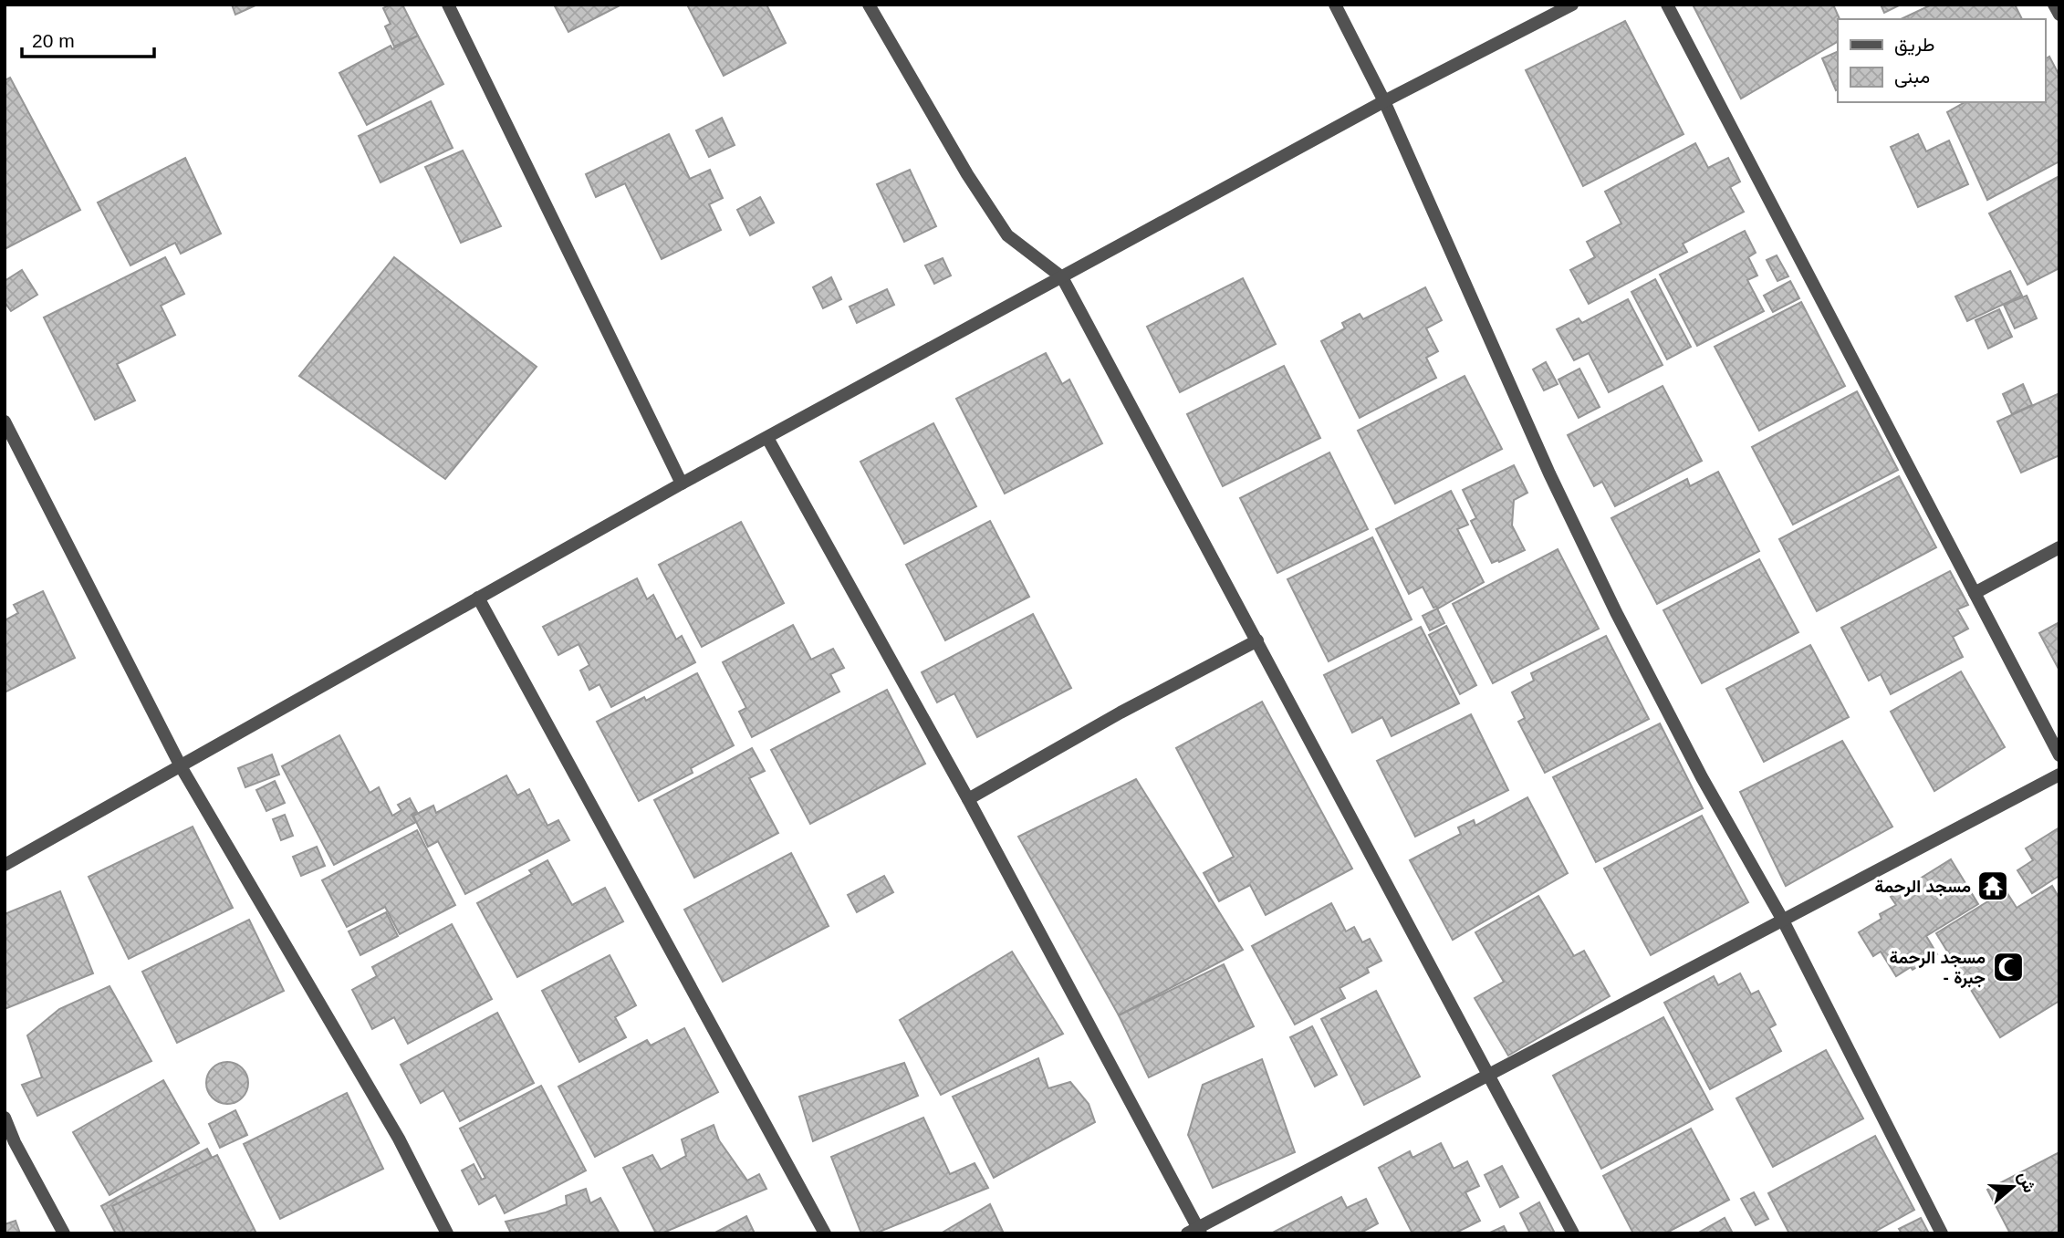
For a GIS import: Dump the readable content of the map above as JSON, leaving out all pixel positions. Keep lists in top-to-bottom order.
{
  "places": {
    "temple": ["مسجد الرحمة"],
    "mosque": ["مسجد الرحمة - جبرة"]
  },
  "legend": ["طريق", "مبنى"],
  "scale_bar": "20 m",
  "north": "right"
}
